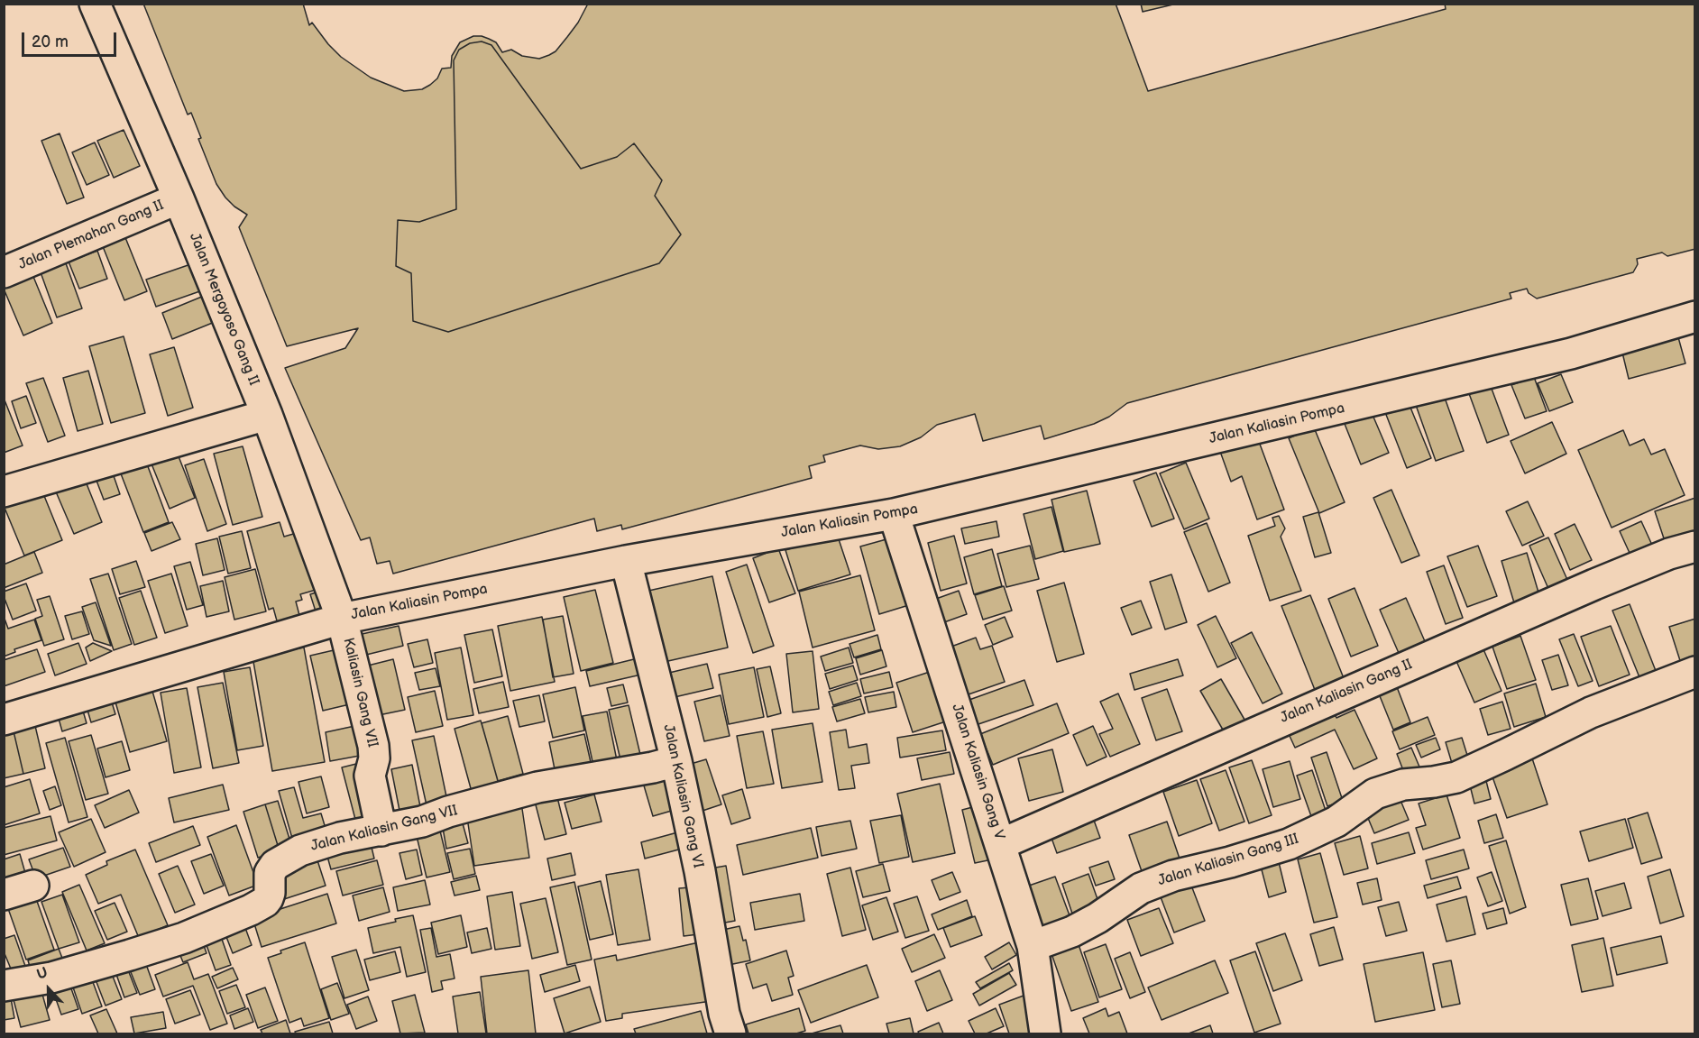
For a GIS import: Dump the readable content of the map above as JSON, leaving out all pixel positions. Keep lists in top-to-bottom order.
{
  "streets": {
    "street": [
      "Jalan Plemahan Gang II",
      "Jalan Mergoyoso Gang II",
      "Jalan Kaliasin Pompa",
      "Jalan Kaliasin Gang II",
      "Kaliasin Gang VII",
      "Jalan Kaliasin Gang V",
      "Jalan Kaliasin Gang VI",
      "Jalan Kaliasin Gang VII",
      "Jalan Kaliasin Gang III"
    ]
  },
  "crossings": [
    ["Jalan Plemahan Gang II", "Jalan Mergoyoso Gang II"],
    ["Jalan Mergoyoso Gang II", "Jalan Kaliasin Pompa"],
    ["Jalan Mergoyoso Gang II", "Kaliasin Gang VII"],
    ["Jalan Kaliasin Pompa", "Kaliasin Gang VII"],
    ["Jalan Kaliasin Pompa", "Jalan Kaliasin Gang V"],
    ["Jalan Kaliasin Pompa", "Jalan Kaliasin Gang VI"],
    ["Jalan Kaliasin Gang II", "Jalan Kaliasin Gang V"],
    ["Kaliasin Gang VII", "Jalan Kaliasin Gang VII"],
    ["Jalan Kaliasin Gang V", "Jalan Kaliasin Gang III"],
    ["Jalan Kaliasin Gang VI", "Jalan Kaliasin Gang VII"]
  ],
  "scale_bar": "20 m",
  "north": "top"
}
